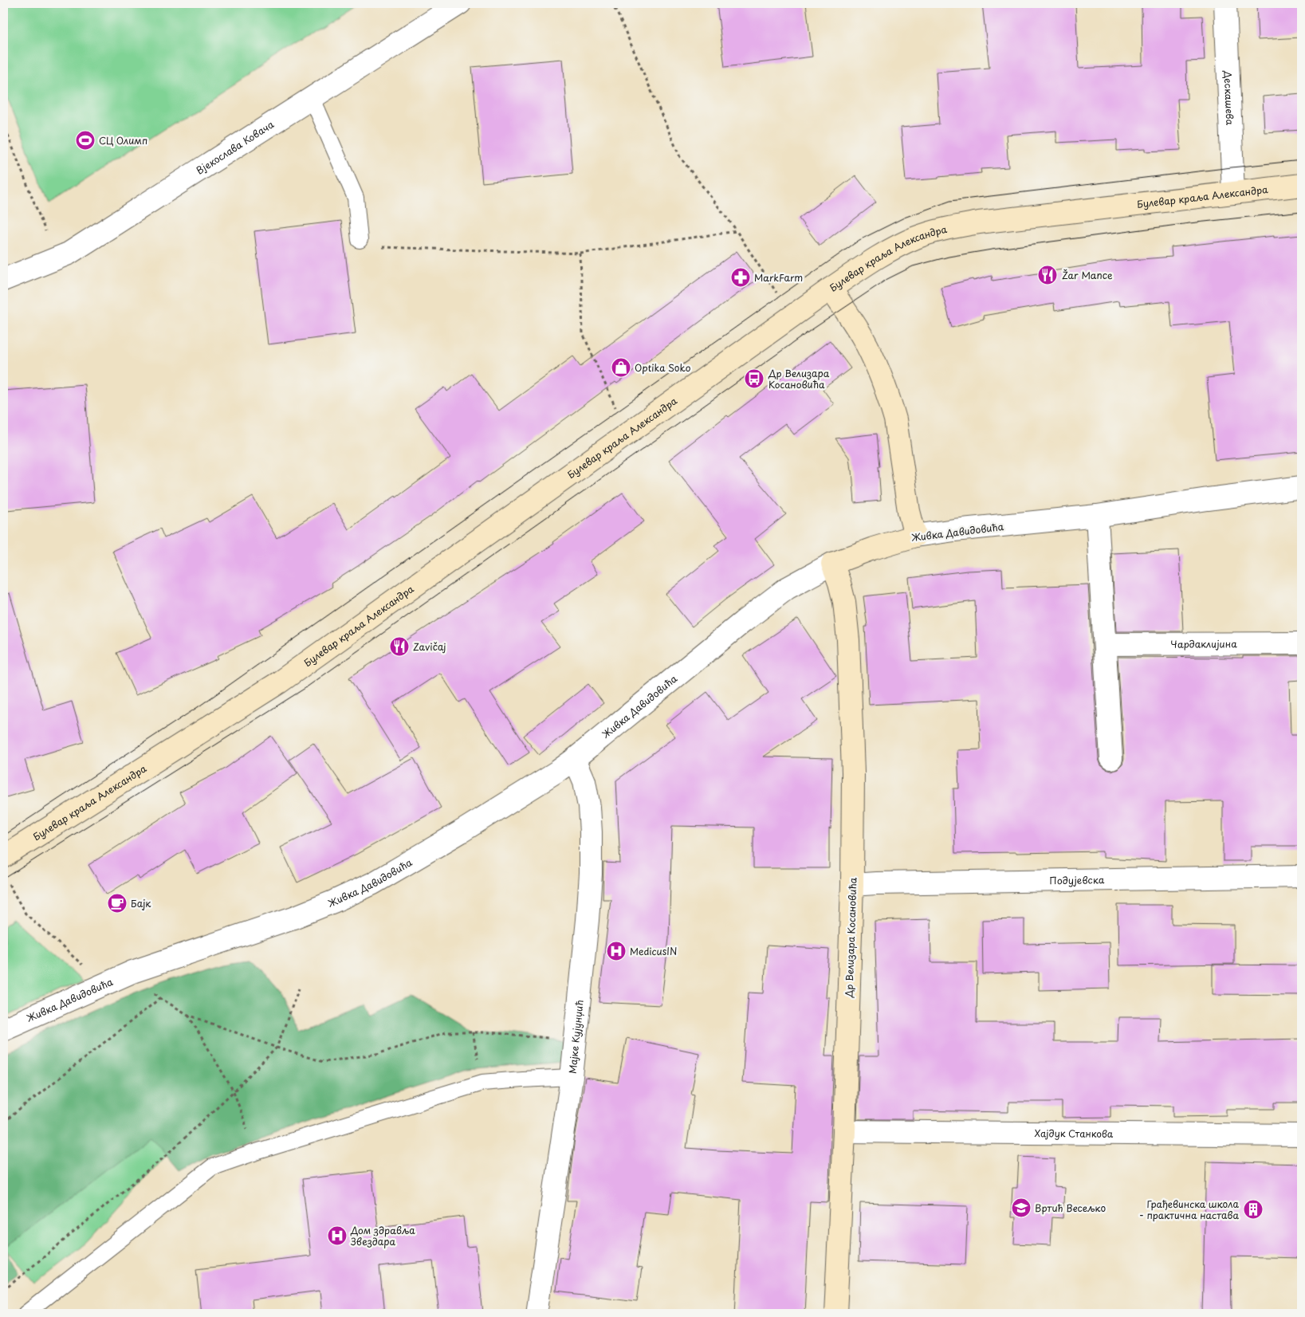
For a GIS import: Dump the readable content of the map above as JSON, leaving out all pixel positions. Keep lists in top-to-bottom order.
{
  "streets": {
    "main road": ["Булевар краља Александра", "Живка Давидовића", "Др Велизара Косановића"],
    "street": [
      "Дескашева",
      "Вјекослава Ковача",
      "Чардаклијина",
      "Подујевска",
      "Мајке Кујунџић",
      "Хајдук Станкова"
    ]
  },
  "crossings": [
    ["Дескашева", "Булевар краља Александра"],
    ["Живка Давидовића", "Др Велизара Косановића"],
    ["Живка Давидовића", "Мајке Кујунџић"],
    ["Подујевска", "Др Велизара Косановића"],
    ["Др Велизара Косановића", "Хајдук Станкова"]
  ],
  "places": {
    "sports": ["СЦ Олимп"],
    "restaurant": ["Žar Mance", "Zavičaj"],
    "pharmacy": ["MarkFarm"],
    "shop": ["Optika Soko"],
    "bus stop": ["Др Велизара Косановића"],
    "cafe": ["Бајк"],
    "hospital": ["MedicusIN", "Дом здравља Звездара"],
    "school or university": ["Вртић Весељко"],
    "building": ["Грађевинска школа - практична настава"]
  }
}
